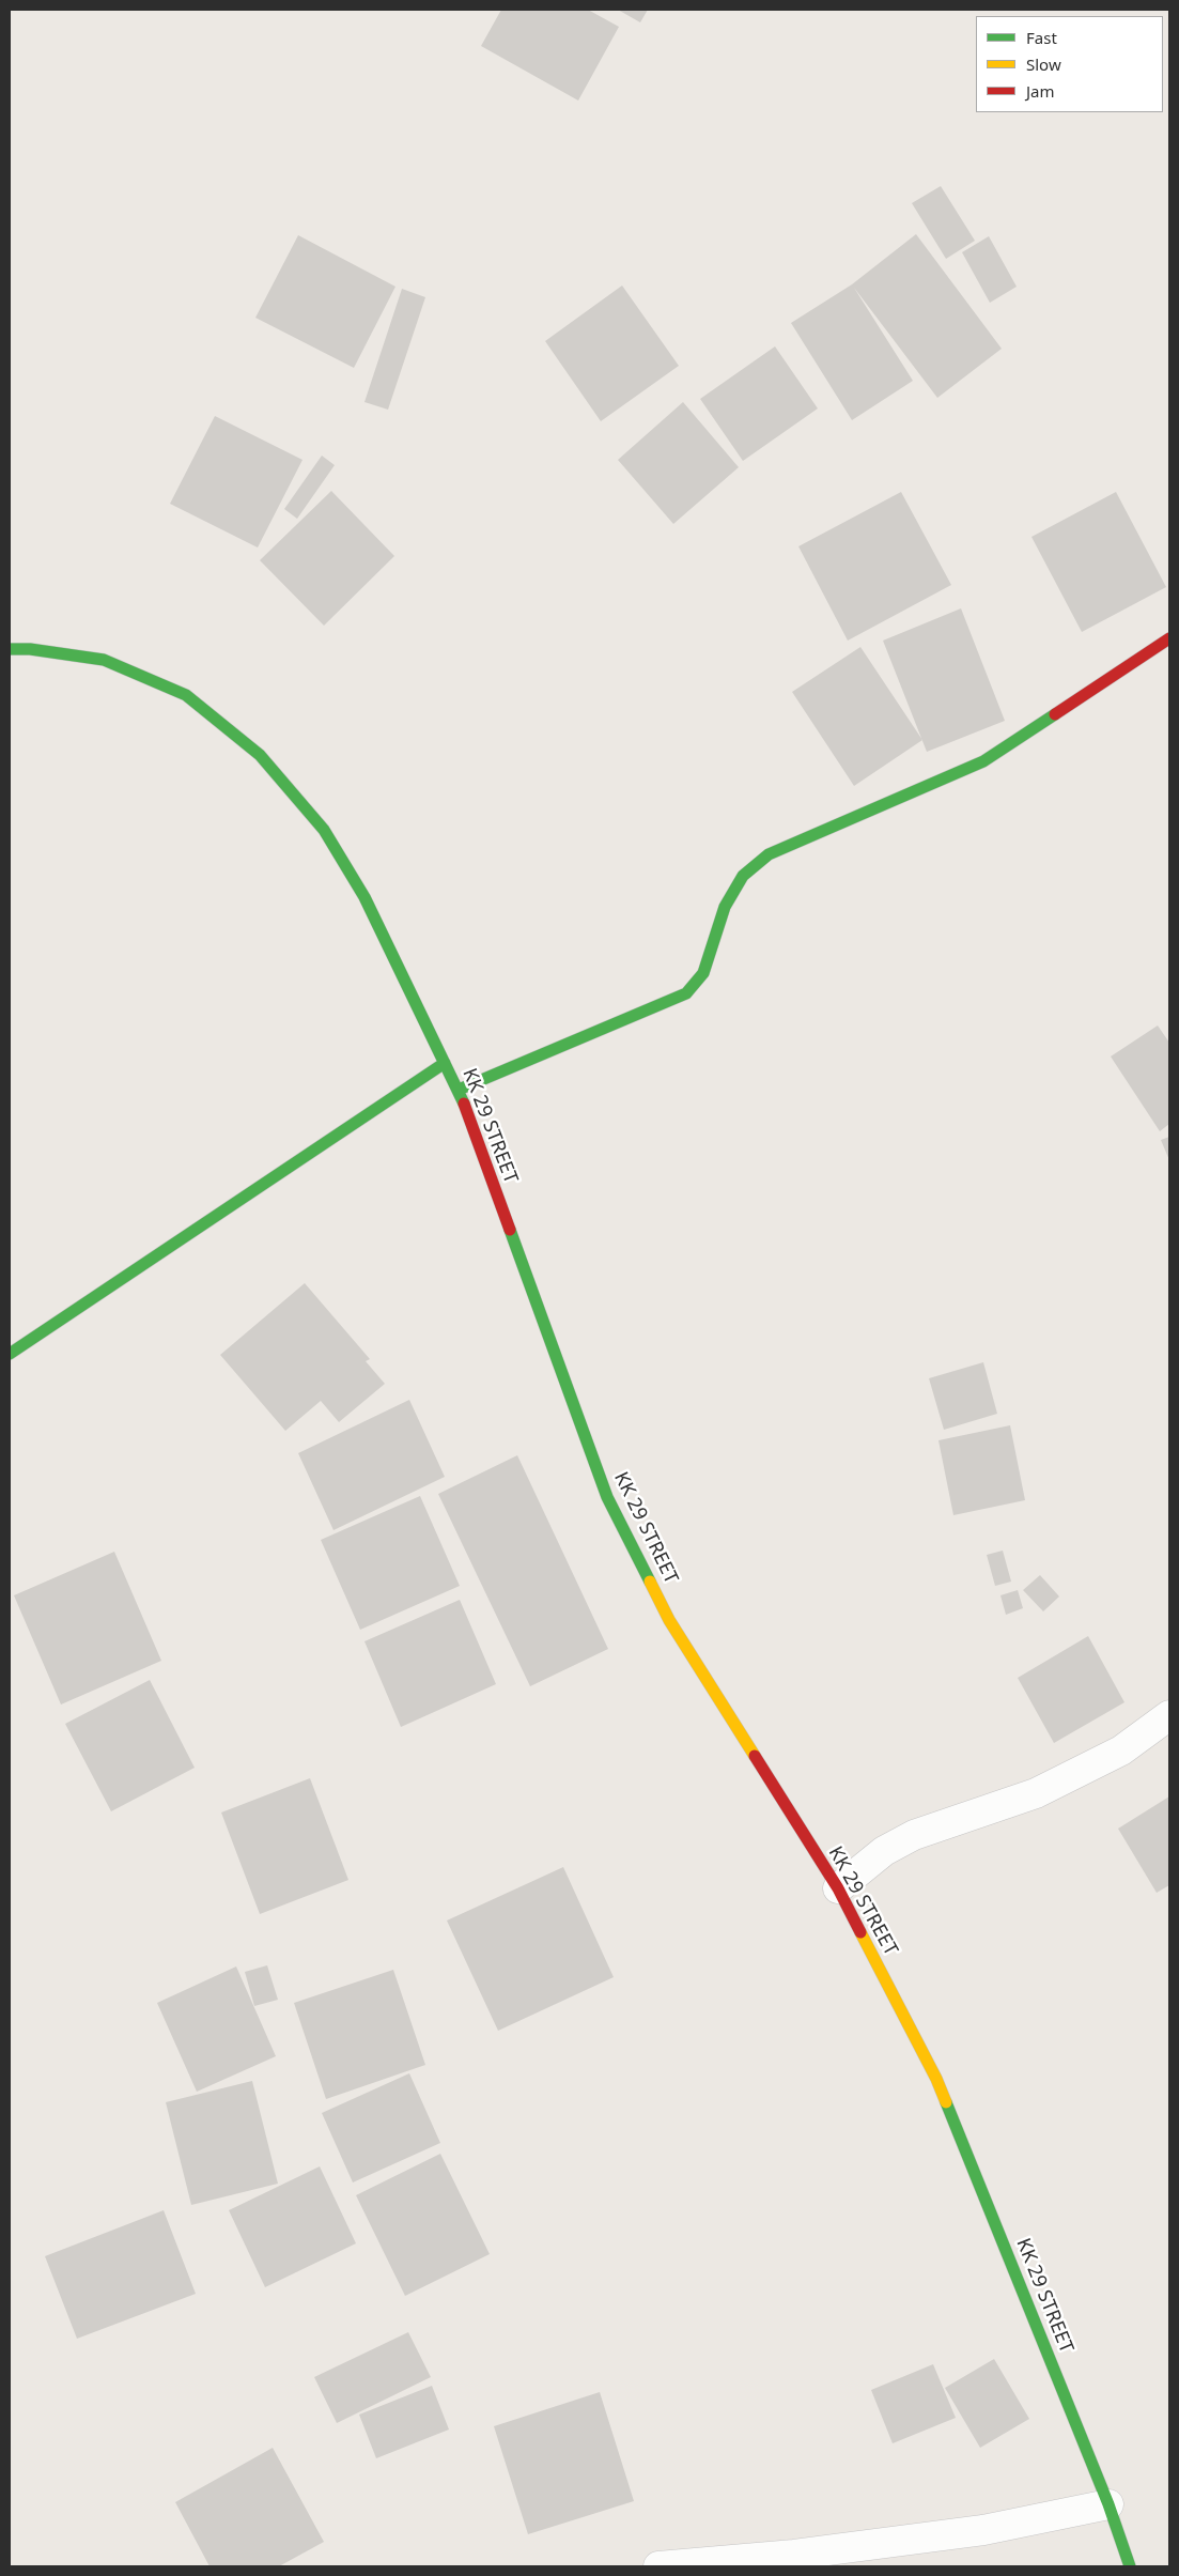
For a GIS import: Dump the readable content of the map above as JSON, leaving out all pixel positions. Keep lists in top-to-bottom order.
{
  "streets": {
    "street": ["KK 29 STREET"]
  },
  "legend": ["Fast", "Slow", "Jam"]
}
